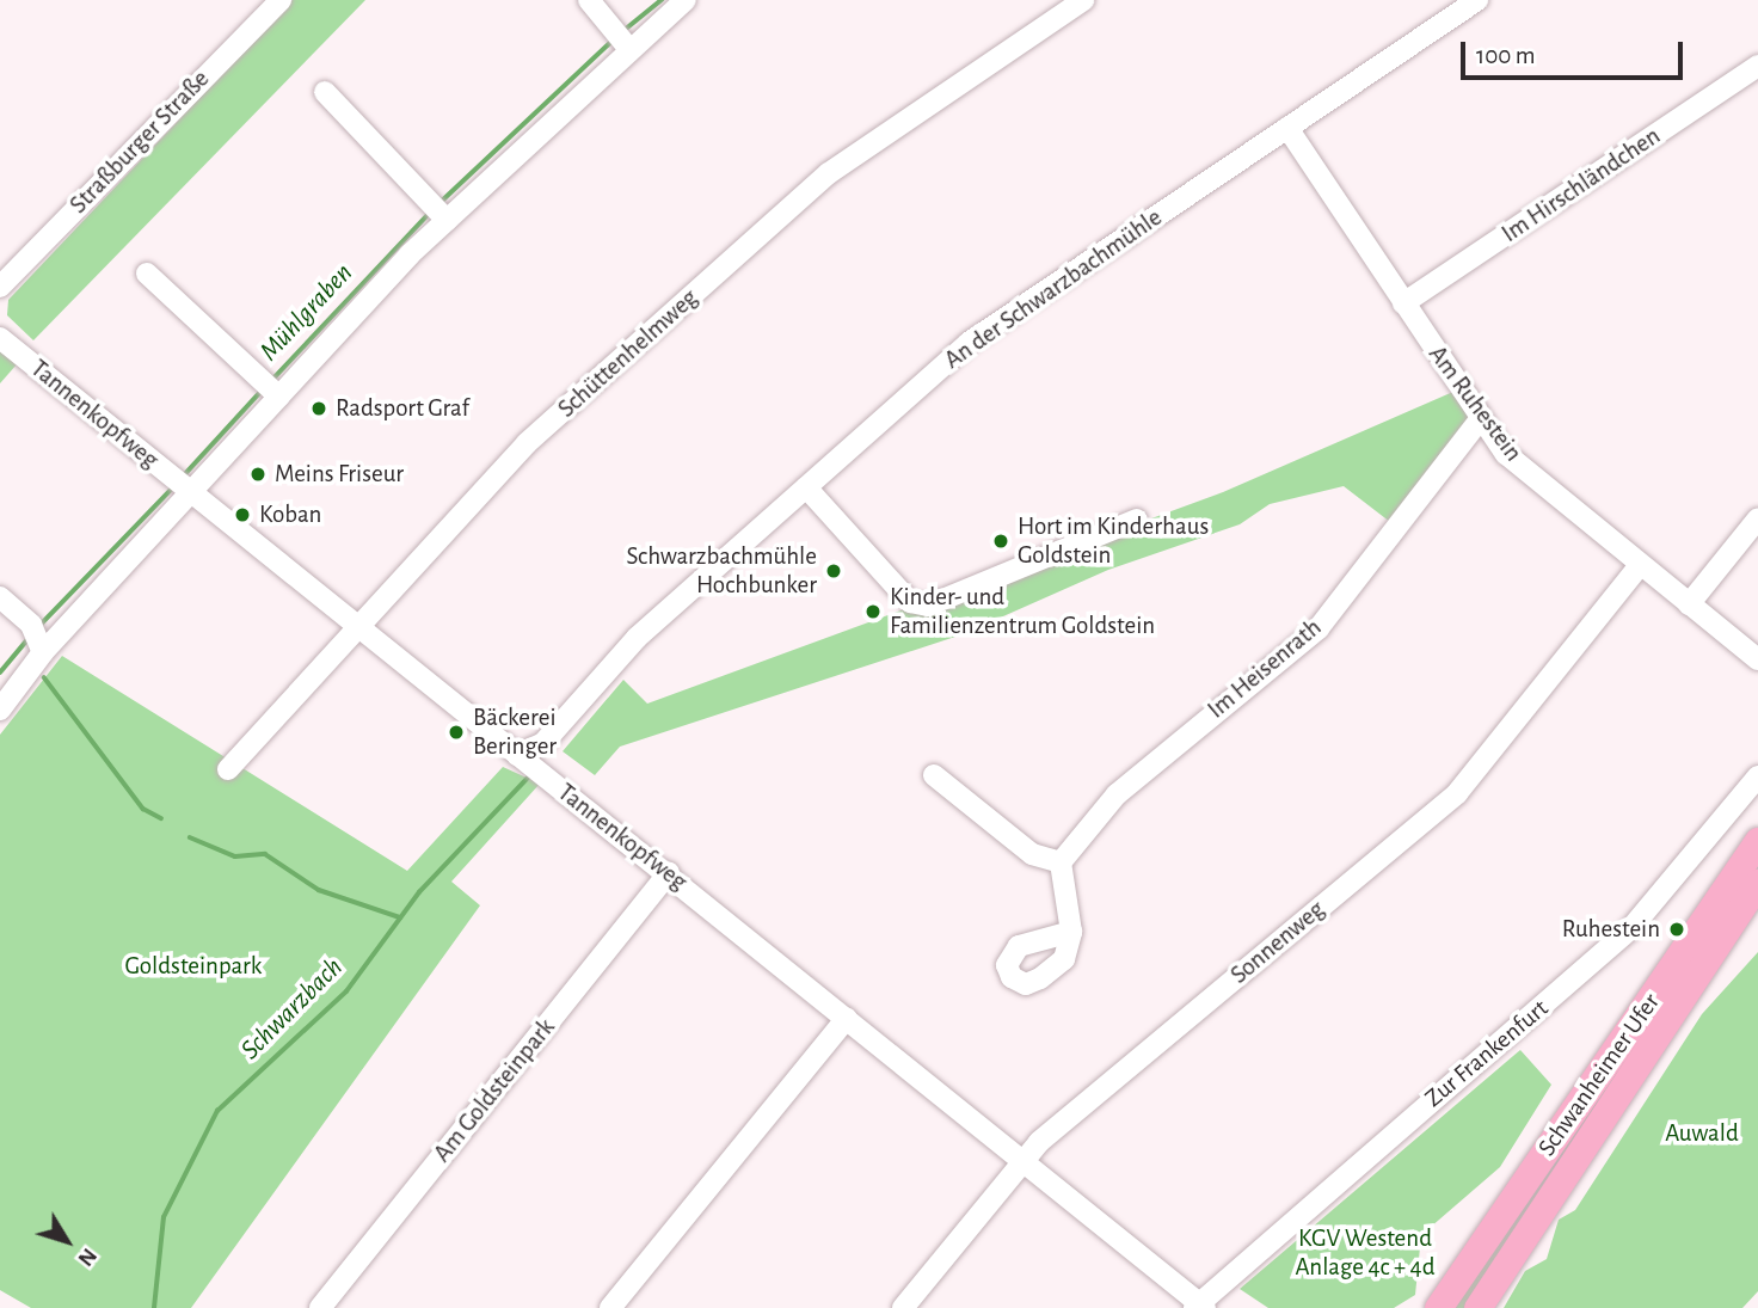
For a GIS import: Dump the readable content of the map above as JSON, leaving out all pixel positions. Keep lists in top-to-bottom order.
{
  "streets": {
    "main road": ["Schwanheimer Ufer"],
    "street": [
      "Straßburger Straße",
      "Im Hirschländchen",
      "An der Schwarzbachmühle",
      "Schüttenhelmweg",
      "Am Ruhestein",
      "Tannenkopfweg",
      "Im Heisenrath",
      "Sonnenweg",
      "Zur Frankenfurt",
      "Am Goldsteinpark"
    ]
  },
  "crossings": [
    ["Im Hirschländchen", "Am Ruhestein"],
    ["An der Schwarzbachmühle", "Am Ruhestein"],
    ["An der Schwarzbachmühle", "Tannenkopfweg"],
    ["Schüttenhelmweg", "Tannenkopfweg"],
    ["Am Ruhestein", "Im Heisenrath"],
    ["Am Ruhestein", "Sonnenweg"],
    ["Tannenkopfweg", "Sonnenweg"],
    ["Tannenkopfweg", "Zur Frankenfurt"],
    ["Tannenkopfweg", "Am Goldsteinpark"]
  ],
  "water": ["Mühlgraben", "Schwarzbach"],
  "parks": ["Goldsteinpark", "Auwald", "KGV Westend Anlage 4c + 4d"],
  "places": [
    "Radsport Graf",
    "Meins Friseur",
    "Koban",
    "Hort im Kinderhaus Goldstein",
    "Schwarzbachmühle Hochbunker",
    "Kinder- und Familienzentrum Goldstein",
    "Bäckerei Beringer",
    "Ruhestein"
  ],
  "scale_bar": "100 m",
  "north": "bottom right"
}
